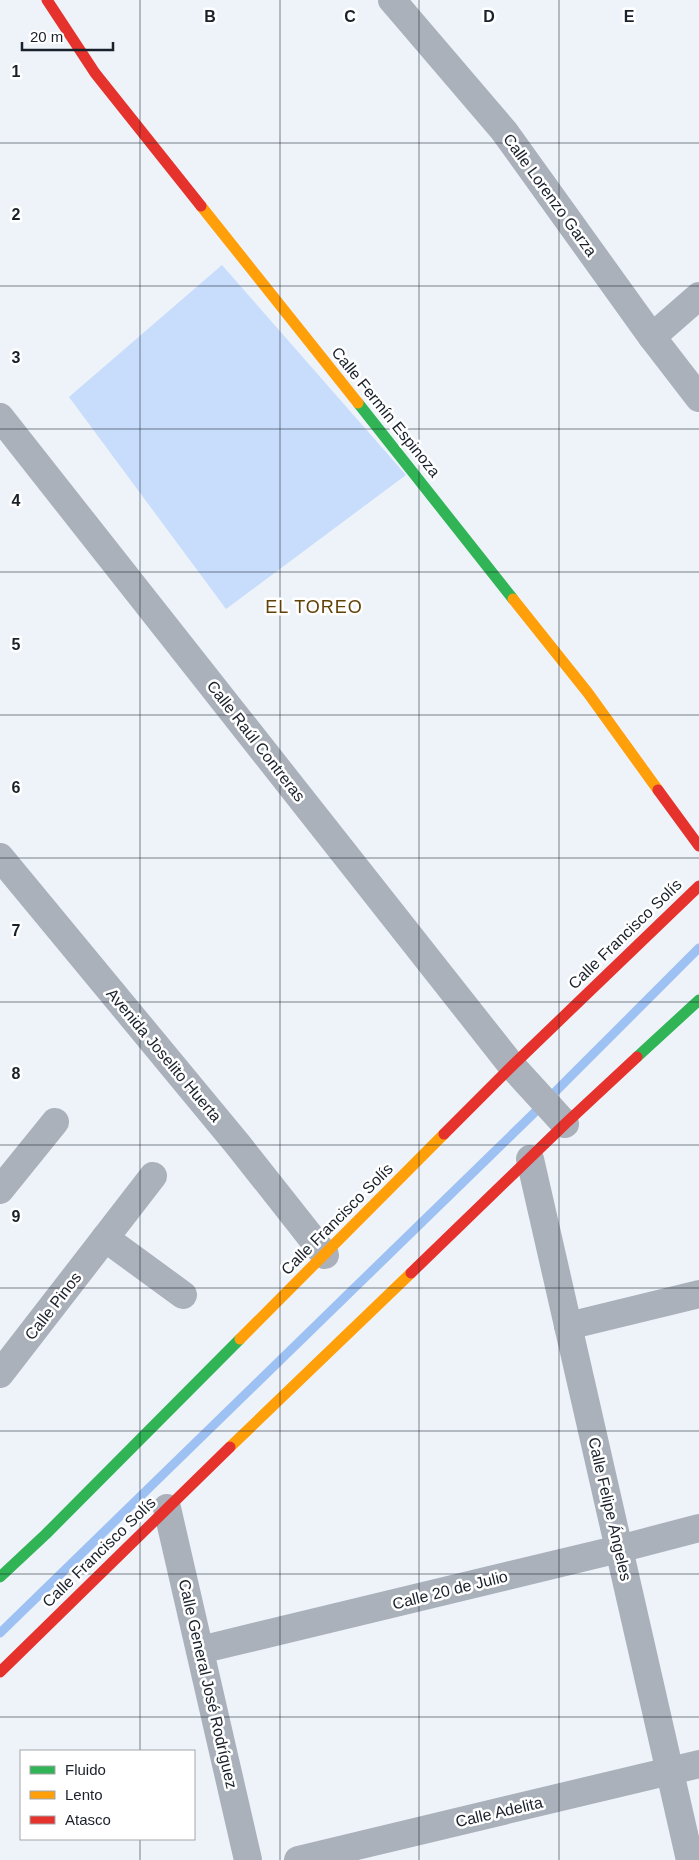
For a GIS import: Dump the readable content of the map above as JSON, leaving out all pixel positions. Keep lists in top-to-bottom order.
{
  "streets": {
    "main road": ["Calle Fermín Espinoza", "Calle Francisco Solís"],
    "street": [
      "Calle Lorenzo Garza",
      "Calle Raúl Contreras",
      "Avenida Joselito Huerta",
      "Calle Pinos",
      "Calle Felipe Ángeles",
      "Calle 20 de Julio",
      "Calle General José Rodríguez",
      "Calle Adelita"
    ]
  },
  "crossings": [
    ["Calle Raúl Contreras", "Calle Francisco Solís"],
    ["Calle Francisco Solís", "Avenida Joselito Huerta"],
    ["Calle Francisco Solís", "Calle Felipe Ángeles"],
    ["Calle Francisco Solís", "Calle General José Rodríguez"],
    ["Calle Felipe Ángeles", "Calle 20 de Julio"],
    ["Calle Felipe Ángeles", "Calle Adelita"],
    ["Calle 20 de Julio", "Calle General José Rodríguez"]
  ],
  "districts": ["EL TOREO"],
  "legend": ["Fluido", "Lento", "Atasco"],
  "scale_bar": "20 m",
  "grid": {
    "columns": [
      "B",
      "C",
      "D",
      "E"
    ],
    "rows": [
      "1",
      "2",
      "3",
      "4",
      "5",
      "6",
      "7",
      "8",
      "9"
    ]
  }
}
